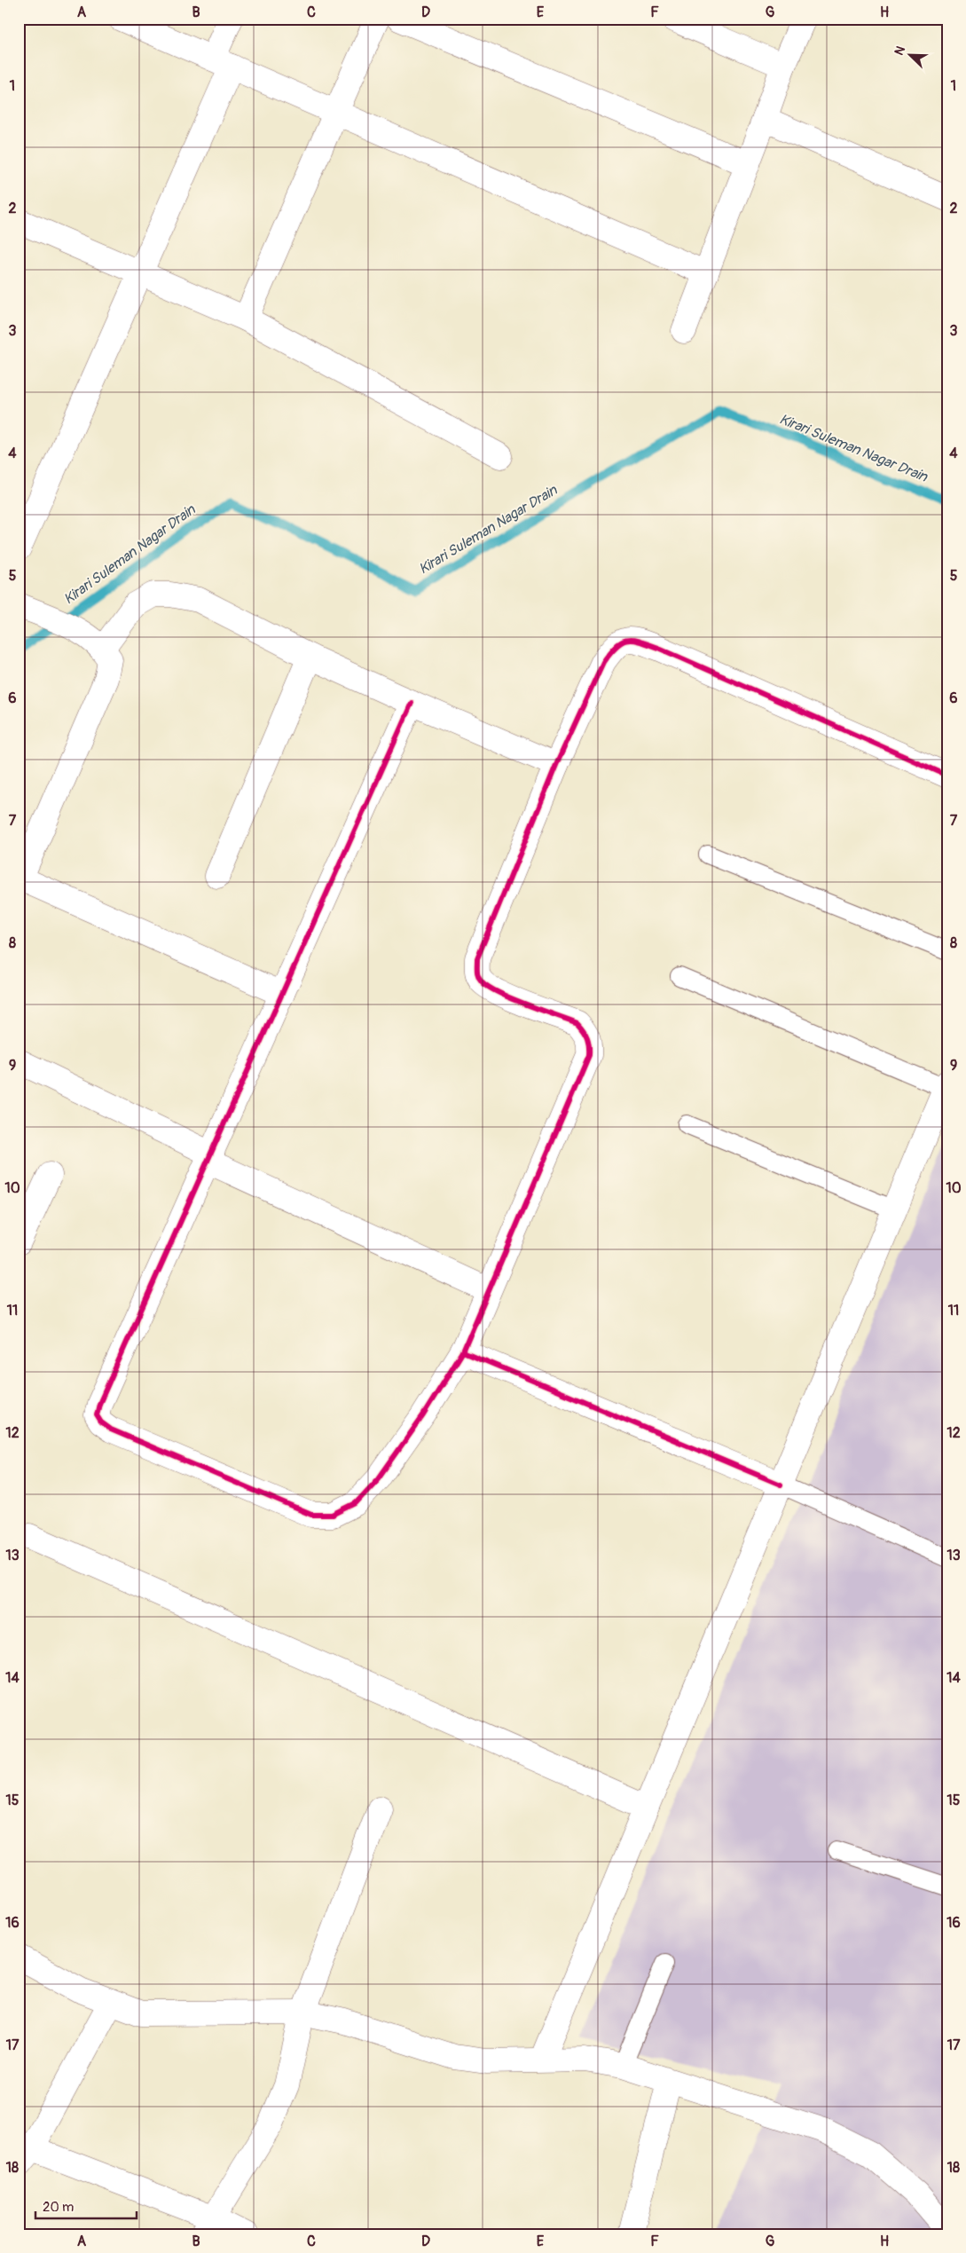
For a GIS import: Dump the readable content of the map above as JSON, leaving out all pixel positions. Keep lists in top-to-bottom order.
{
  "water": ["Kirari Suleman Nagar Drain"],
  "scale_bar": "20 m",
  "north": "top left",
  "grid": {
    "columns": [
      "A",
      "B",
      "C",
      "D",
      "E",
      "F",
      "G",
      "H"
    ],
    "rows": [
      "1",
      "2",
      "3",
      "4",
      "5",
      "6",
      "7",
      "8",
      "9",
      "10",
      "11",
      "12",
      "13",
      "14",
      "15",
      "16",
      "17",
      "18"
    ]
  }
}
